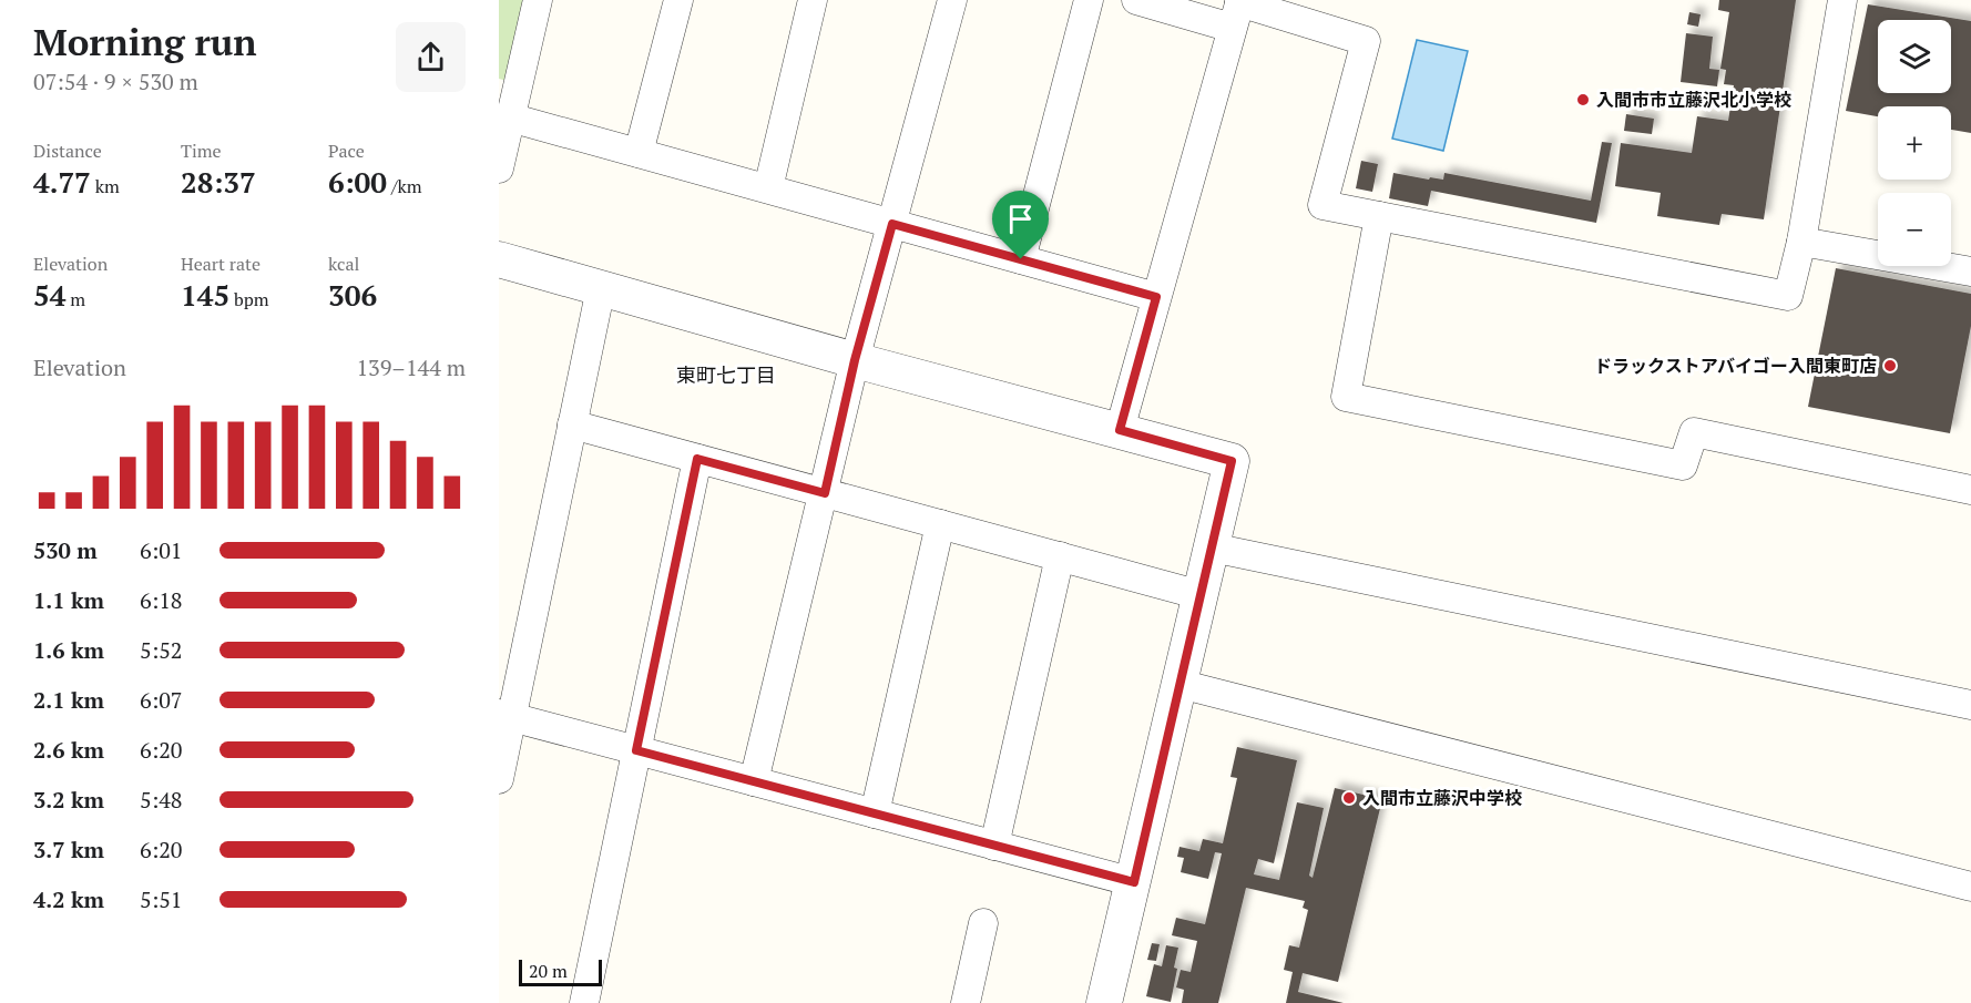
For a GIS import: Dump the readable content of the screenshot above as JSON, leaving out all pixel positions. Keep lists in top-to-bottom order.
{
  "districts": ["東町七丁目"],
  "places": ["入間市市立藤沢北小学校", "ドラックストアバイゴー入間東町店", "入間市立藤沢中学校"],
  "scale_bar": "20 m",
  "page": {
    "heading": ["Morning run", "07:54 · 9 × 530 m"],
    "map_buttons": ["+", "−"],
    "stats": [
      ["Distance", "4.77 km"],
      ["Time", "28:37"],
      ["Pace", "6:00 /km"],
      ["Elevation", "54 m"],
      ["Heart rate", "145 bpm"],
      ["kcal", "306"]
    ],
    "chart": ["Elevation", "139–144 m"],
    "list": [
      {
        "name": "530 m",
        "note": "6:01"
      },
      {
        "name": "1.1 km",
        "note": "6:18"
      },
      {
        "name": "1.6 km",
        "note": "5:52"
      },
      {
        "name": "2.1 km",
        "note": "6:07"
      },
      {
        "name": "2.6 km",
        "note": "6:20"
      },
      {
        "name": "3.2 km",
        "note": "5:48"
      },
      {
        "name": "3.7 km",
        "note": "6:20"
      },
      {
        "name": "4.2 km",
        "note": "5:51"
      }
    ],
    "scale": "20 m"
  }
}
